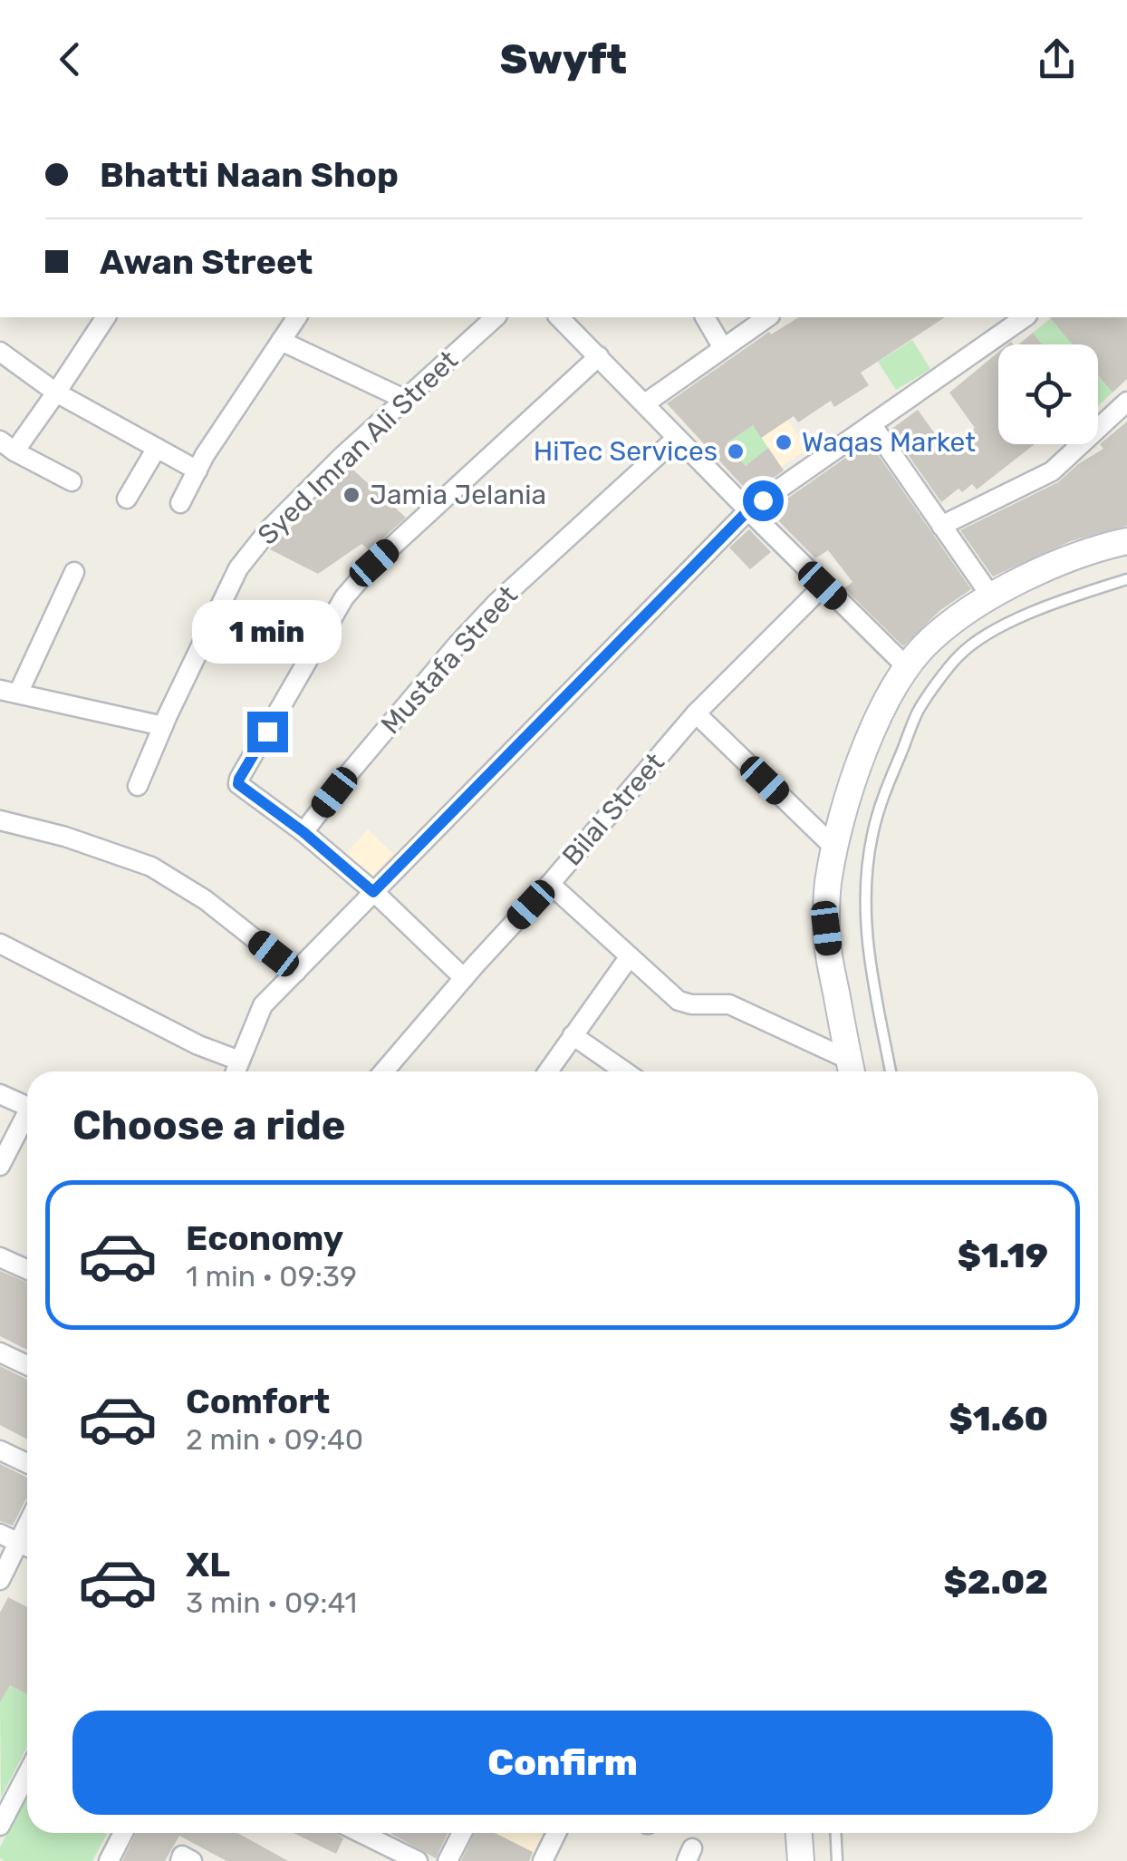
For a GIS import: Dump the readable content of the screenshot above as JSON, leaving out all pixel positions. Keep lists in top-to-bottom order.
{
  "streets": {
    "street": ["Syed Imran Ali Street", "Mustafa Street", "Bilal Street"]
  },
  "places": ["Waqas Market", "HiTec Services", "Jamia Jelania"],
  "page": {
    "header": "Swyft",
    "banner": ["Bhatti Naan Shop", "Awan Street"],
    "bubble": "1 min",
    "heading": "Choose a ride",
    "list": [
      {
        "name": "Economy",
        "note": "1 min · 09:39",
        "value": "$1.19"
      },
      {
        "name": "Comfort",
        "note": "2 min · 09:40",
        "value": "$1.60"
      },
      {
        "name": "XL",
        "note": "3 min · 09:41",
        "value": "$2.02"
      }
    ],
    "buttons": "Confirm"
  }
}
